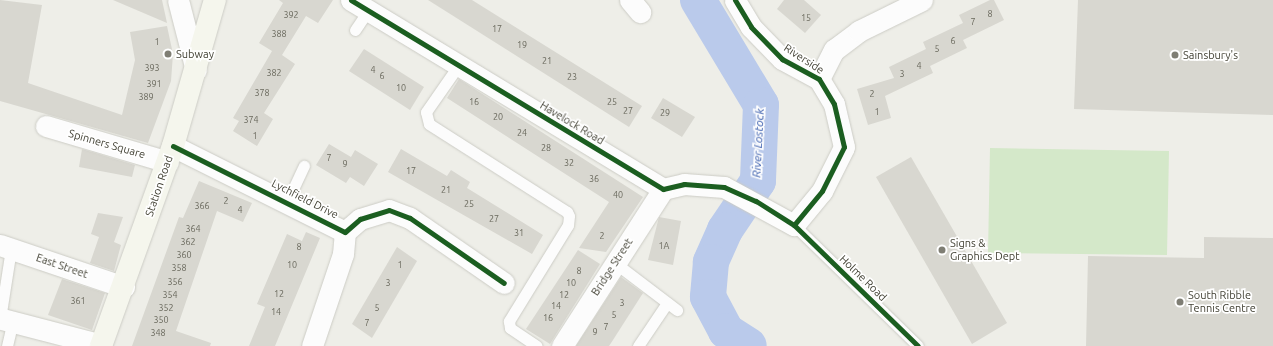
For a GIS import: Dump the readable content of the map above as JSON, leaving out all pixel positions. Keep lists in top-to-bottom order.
{
  "streets": {
    "main road": ["Station Road"],
    "street": [
      "Riverside",
      "Havelock Road",
      "Spinners Square",
      "Lychfield Drive",
      "East Street",
      "Bridge Street"
    ],
    "lane": ["Holme Road"]
  },
  "crossings": [
    ["Riverside", "Holme Road"],
    ["Havelock Road", "Bridge Street"],
    ["Spinners Square", "Station Road"],
    ["Spinners Square", "Lychfield Drive"],
    ["Station Road", "Lychfield Drive"],
    ["Station Road", "East Street"]
  ],
  "water": ["River Lostock"],
  "places": [
    "Subway",
    "Sainsbury's",
    "Signs & Graphics Dept",
    "South Ribble Tennis Centre"
  ],
  "house_numbers": [
    "8",
    "392",
    "15",
    "7",
    "17",
    "388",
    "6",
    "1",
    "19",
    "5",
    "21",
    "4",
    "393",
    "4",
    "382",
    "3",
    "6",
    "23",
    "391",
    "10",
    "378",
    "2",
    "389",
    "16",
    "25",
    "27",
    "1",
    "29",
    "20",
    "374",
    "24",
    "1",
    "28",
    "7",
    "32",
    "9",
    "17",
    "36",
    "21",
    "40",
    "2",
    "25",
    "366",
    "4",
    "27",
    "364",
    "31",
    "2",
    "362",
    "1A",
    "8",
    "360",
    "10",
    "1",
    "358",
    "8",
    "356",
    "3",
    "10",
    "12",
    "354",
    "12",
    "361",
    "3",
    "14",
    "352",
    "5",
    "14",
    "5",
    "16",
    "350",
    "7",
    "7",
    "9",
    "348"
  ]
}
